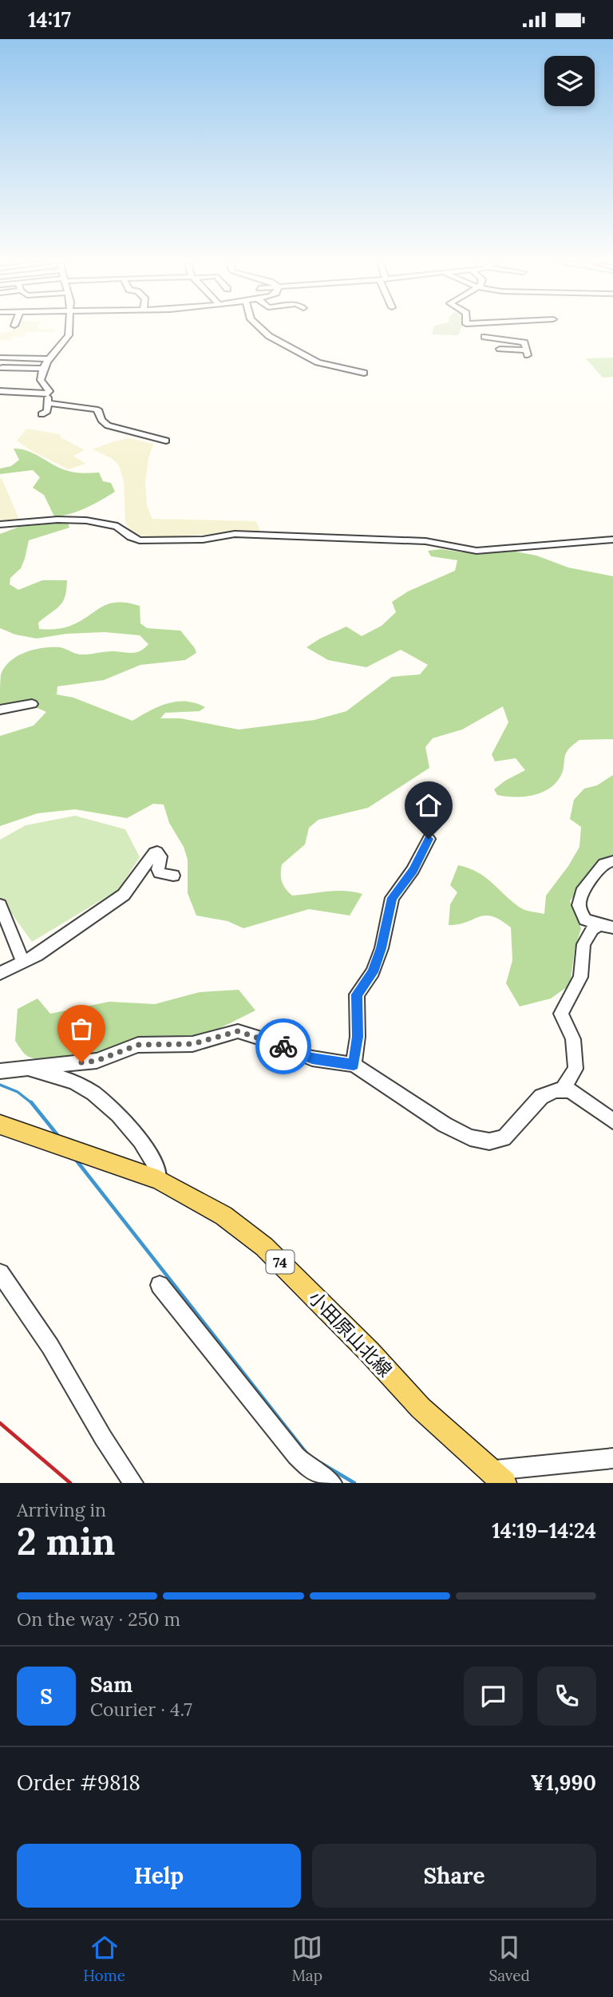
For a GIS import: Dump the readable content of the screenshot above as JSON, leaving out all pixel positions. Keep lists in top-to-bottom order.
{
  "streets": {
    "main road": ["74", "小田原山北線"]
  },
  "page": {
    "status": "14:17",
    "heading": ["2 min", "Arriving in", "14:19–14:24"],
    "panel": [
      "Sam",
      "Courier · 4.7",
      "Order #9818",
      "¥1,990"
    ],
    "bar": "On the way · 250 m",
    "round": "S",
    "buttons": ["Help", "Share"],
    "tabs": ["Home", "Map", "Saved"]
  }
}
